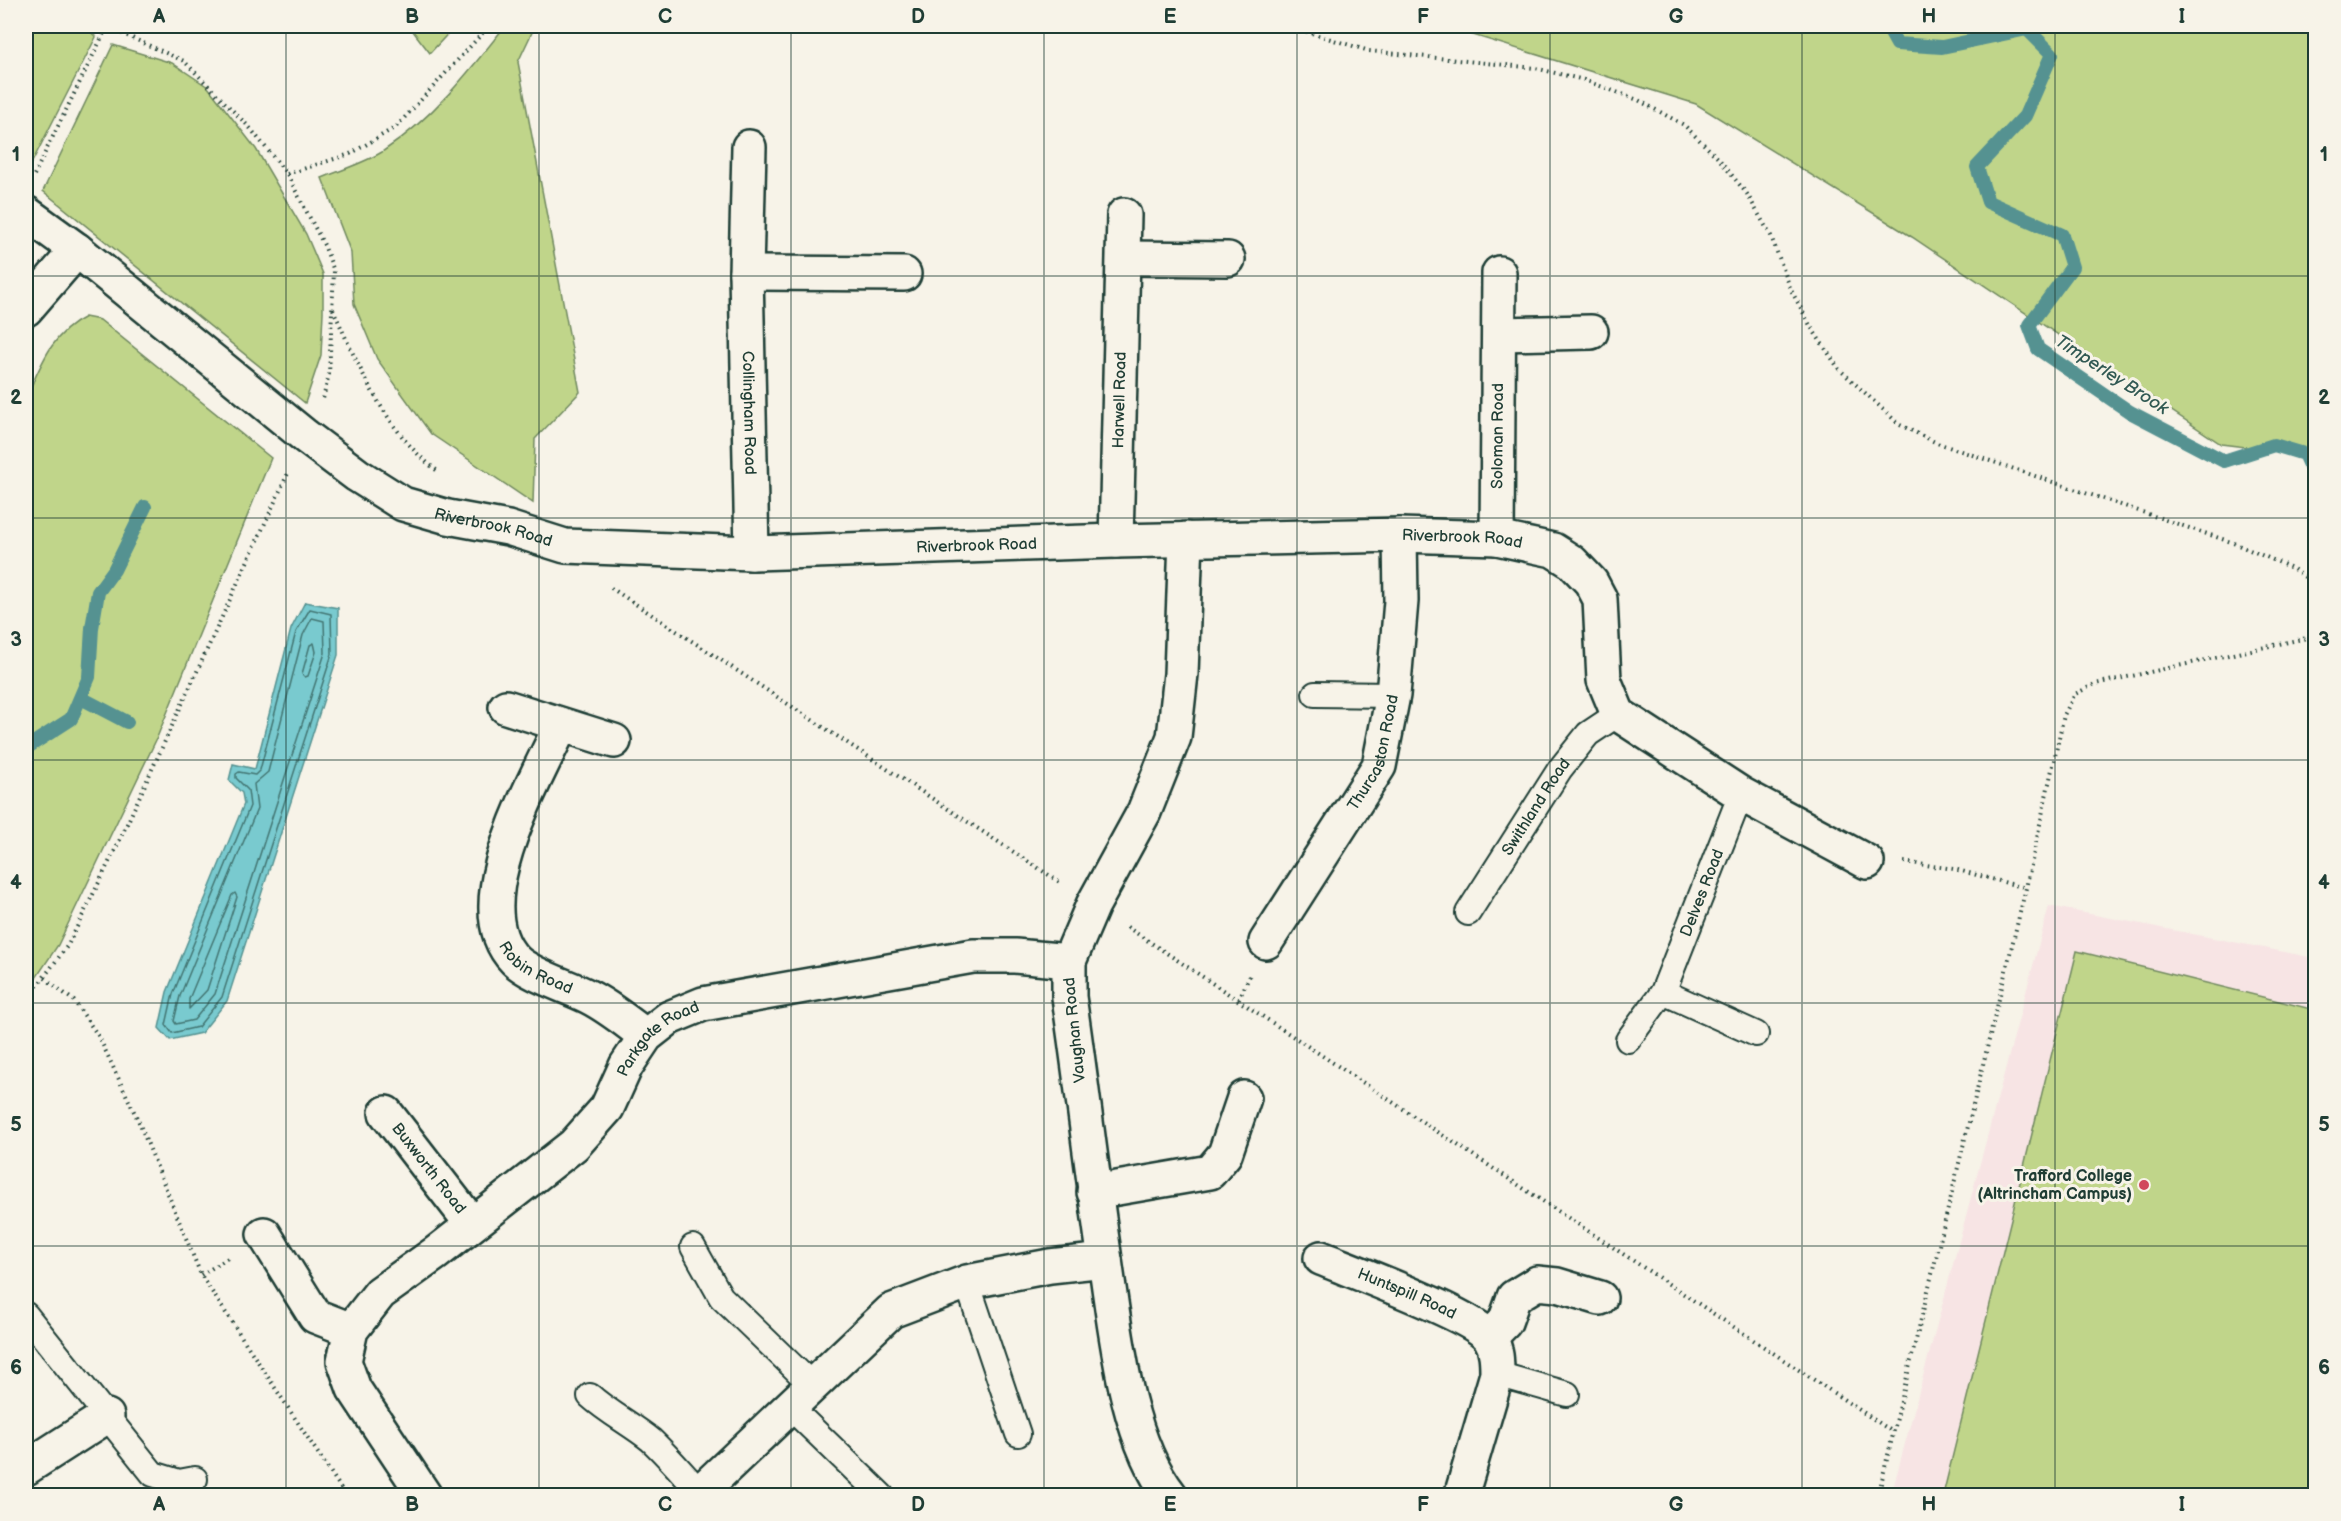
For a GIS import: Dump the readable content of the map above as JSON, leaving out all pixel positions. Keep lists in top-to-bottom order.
{
  "streets": {
    "street": [
      "Harwell Road",
      "Collingham Road",
      "Soloman Road",
      "Riverbrook Road",
      "Thurcaston Road",
      "Robin Road",
      "Vaughan Road",
      "Parkgate Road",
      "Buxworth Road",
      "Huntspill Road"
    ],
    "lane": ["Swithland Road", "Delves Road"]
  },
  "crossings": [
    ["Harwell Road", "Riverbrook Road"],
    ["Collingham Road", "Riverbrook Road"],
    ["Soloman Road", "Riverbrook Road"],
    ["Riverbrook Road", "Thurcaston Road"],
    ["Riverbrook Road", "Swithland Road"],
    ["Riverbrook Road", "Vaughan Road"],
    ["Robin Road", "Parkgate Road"],
    ["Vaughan Road", "Parkgate Road"],
    ["Parkgate Road", "Buxworth Road"]
  ],
  "water": ["Timperley Brook"],
  "places": ["Trafford College (Altrincham Campus)"],
  "grid": {
    "columns": [
      "A",
      "B",
      "C",
      "D",
      "E",
      "F",
      "G",
      "H",
      "I"
    ],
    "rows": [
      "1",
      "2",
      "3",
      "4",
      "5",
      "6"
    ]
  }
}
